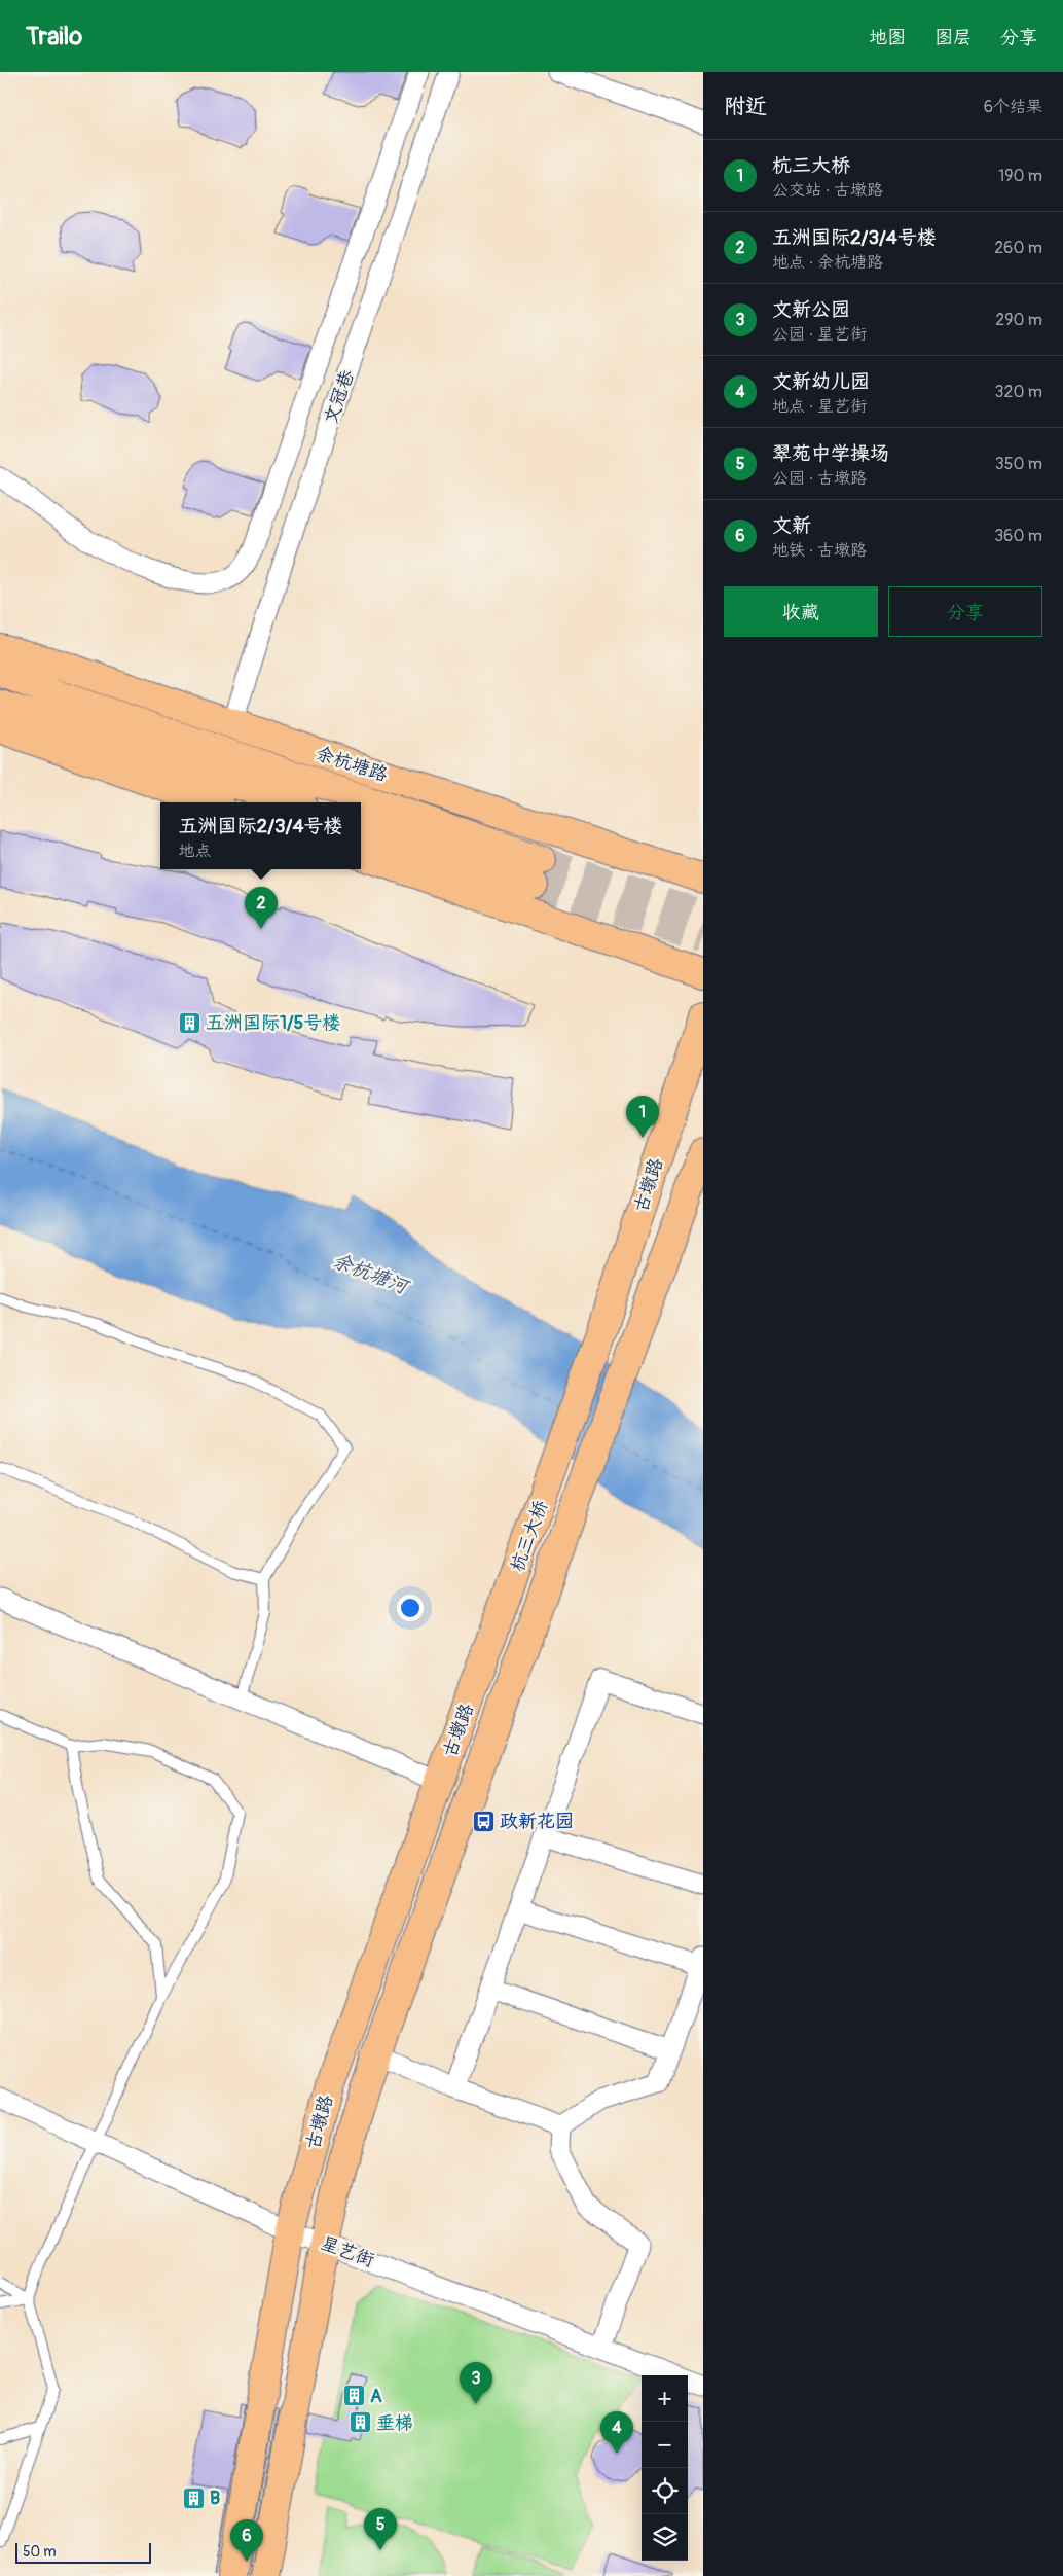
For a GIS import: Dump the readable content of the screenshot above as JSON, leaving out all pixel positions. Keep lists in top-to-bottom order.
{
  "streets": {
    "main road": ["余杭塘路", "古墩路", "杭三大桥"],
    "street": ["文冠巷", "星艺街"]
  },
  "crossings": [
    ["文冠巷", "余杭塘路"],
    ["古墩路", "杭三大桥"],
    ["古墩路", "星艺街"]
  ],
  "water": ["余杭塘河"],
  "places": {
    "building": [
      "五洲国际1/5号楼",
      "A",
      "垂梯",
      "B"
    ],
    "bus stop": ["政新花园"]
  },
  "scale_bar": "50 m",
  "page": {
    "header": "Trailo",
    "nav": ["地图", "图层", "分享"],
    "heading": ["附近", "6个结果"],
    "list": [
      {
        "mark": "1",
        "name": "杭三大桥",
        "note": "公交站 · 古墩路",
        "value": "190 m"
      },
      {
        "mark": "2",
        "name": "五洲国际2/3/4号楼",
        "note": "地点 · 余杭塘路",
        "value": "260 m"
      },
      {
        "mark": "3",
        "name": "文新公园",
        "note": "公园 · 星艺街",
        "value": "290 m"
      },
      {
        "mark": "4",
        "name": "文新幼儿园",
        "note": "地点 · 星艺街",
        "value": "320 m"
      },
      {
        "mark": "5",
        "name": "翠苑中学操场",
        "note": "公园 · 古墩路",
        "value": "350 m"
      },
      {
        "mark": "6",
        "name": "文新",
        "note": "地铁 · 古墩路",
        "value": "360 m"
      }
    ],
    "buttons": ["收藏", "分享"],
    "popup": ["五洲国际2/3/4号楼", "地点"],
    "pins": [
      "2",
      "1",
      "3",
      "4",
      "5",
      "6"
    ],
    "map_buttons": ["+", "−"],
    "scale": "50 m"
  }
}
